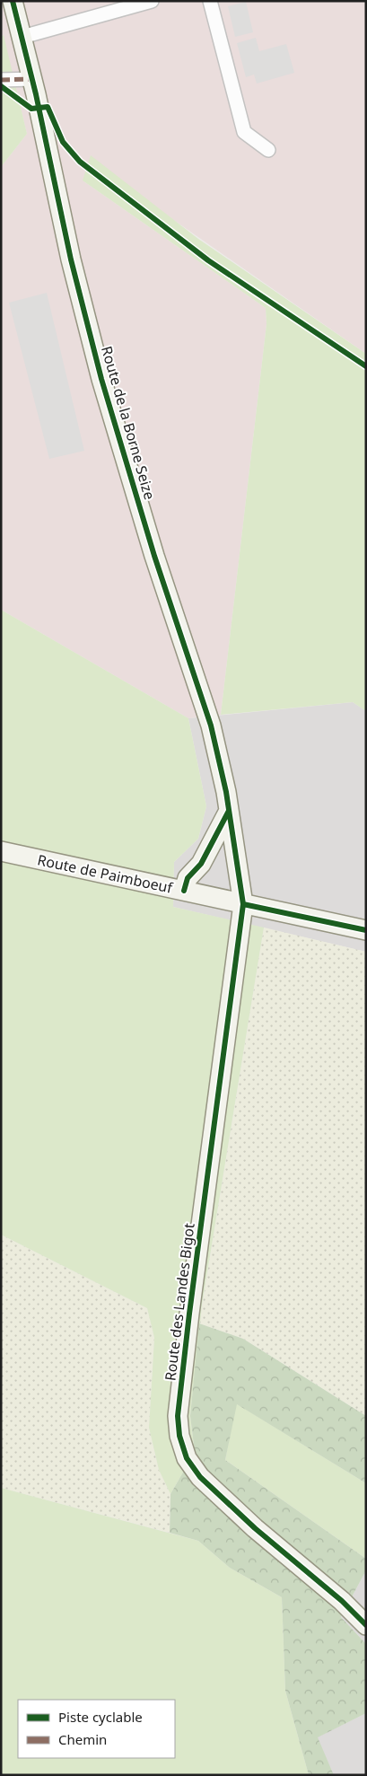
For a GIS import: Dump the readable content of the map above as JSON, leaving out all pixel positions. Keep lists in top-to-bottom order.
{
  "streets": {
    "street": ["Route de la Borne Seize", "Route de Paimboeuf", "Route des Landes Bigot"]
  },
  "crossings": [
    ["Route de la Borne Seize", "Route de Paimboeuf"],
    ["Route de la Borne Seize", "Route des Landes Bigot"],
    ["Route de Paimboeuf", "Route des Landes Bigot"]
  ],
  "legend": ["Piste cyclable", "Chemin"]
}
